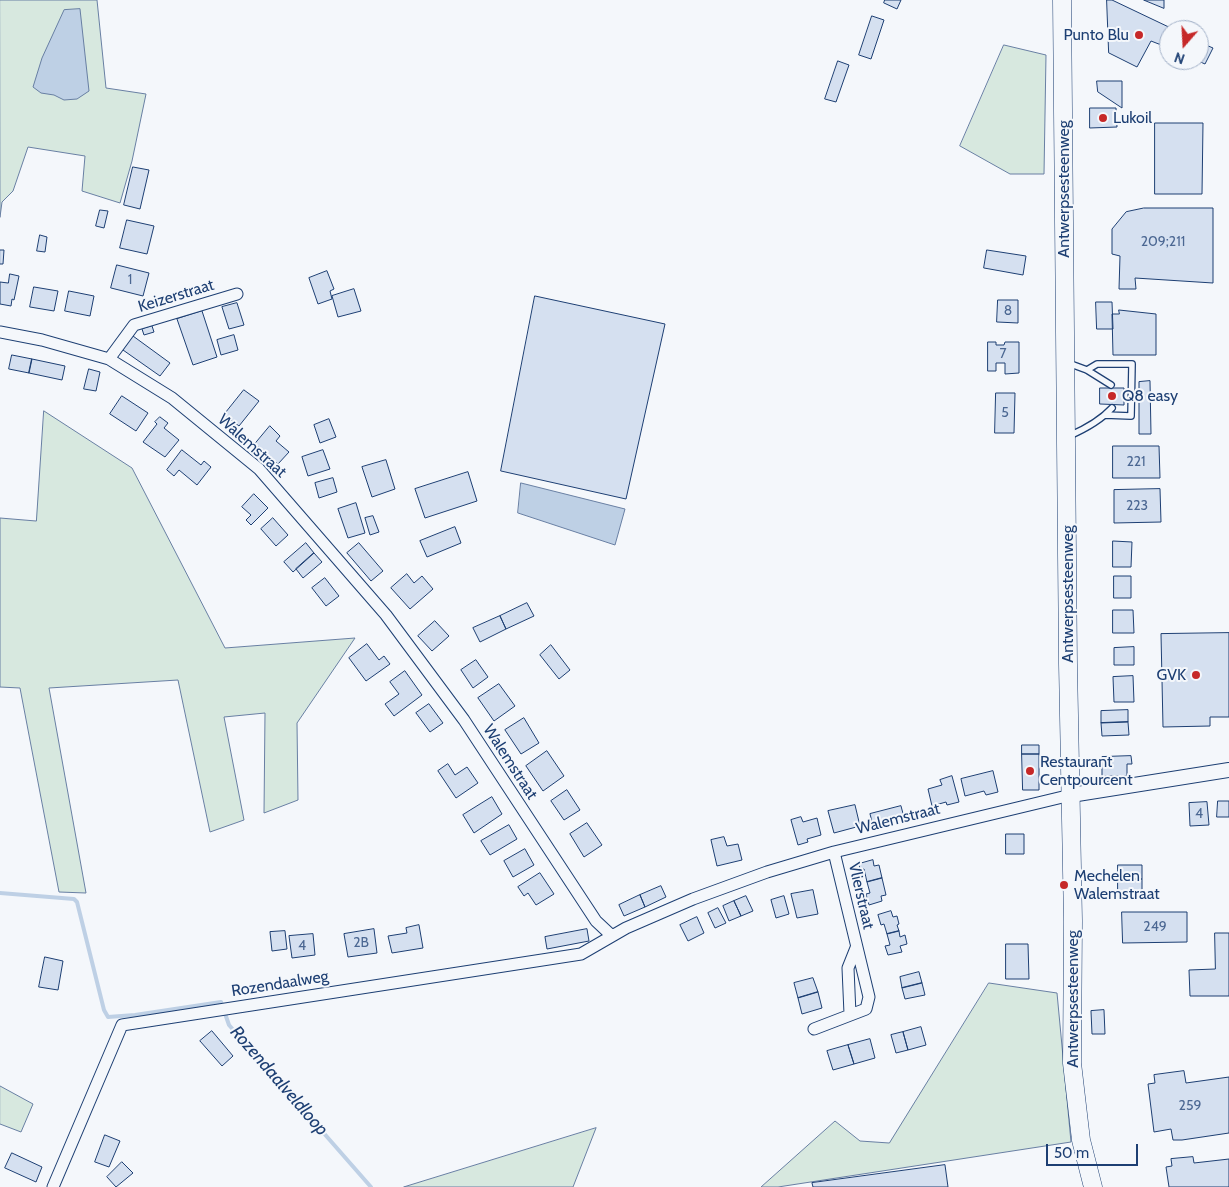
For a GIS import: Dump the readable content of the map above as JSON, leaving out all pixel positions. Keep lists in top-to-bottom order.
{
  "streets": {
    "main road": ["Antwerpsesteenweg"],
    "street": [
      "Keizerstraat",
      "Walemstraat",
      "Vlierstraat",
      "Rozendaalweg"
    ]
  },
  "crossings": [
    ["Antwerpsesteenweg", "Walemstraat"],
    ["Keizerstraat", "Walemstraat"],
    ["Walemstraat", "Vlierstraat"],
    ["Walemstraat", "Rozendaalweg"]
  ],
  "water": ["Rozendaalveldloop"],
  "places": [
    "Punto Blu",
    "Lukoil",
    "Q8 easy",
    "GVK",
    "Restaurant Centpourcent",
    "Mechelen Walemstraat"
  ],
  "house_numbers": [
    "209;211",
    "1",
    "8",
    "7",
    "5",
    "221",
    "223",
    "4",
    "249",
    "2B",
    "4",
    "259"
  ],
  "scale_bar": "50 m",
  "north": "bottom"
}
